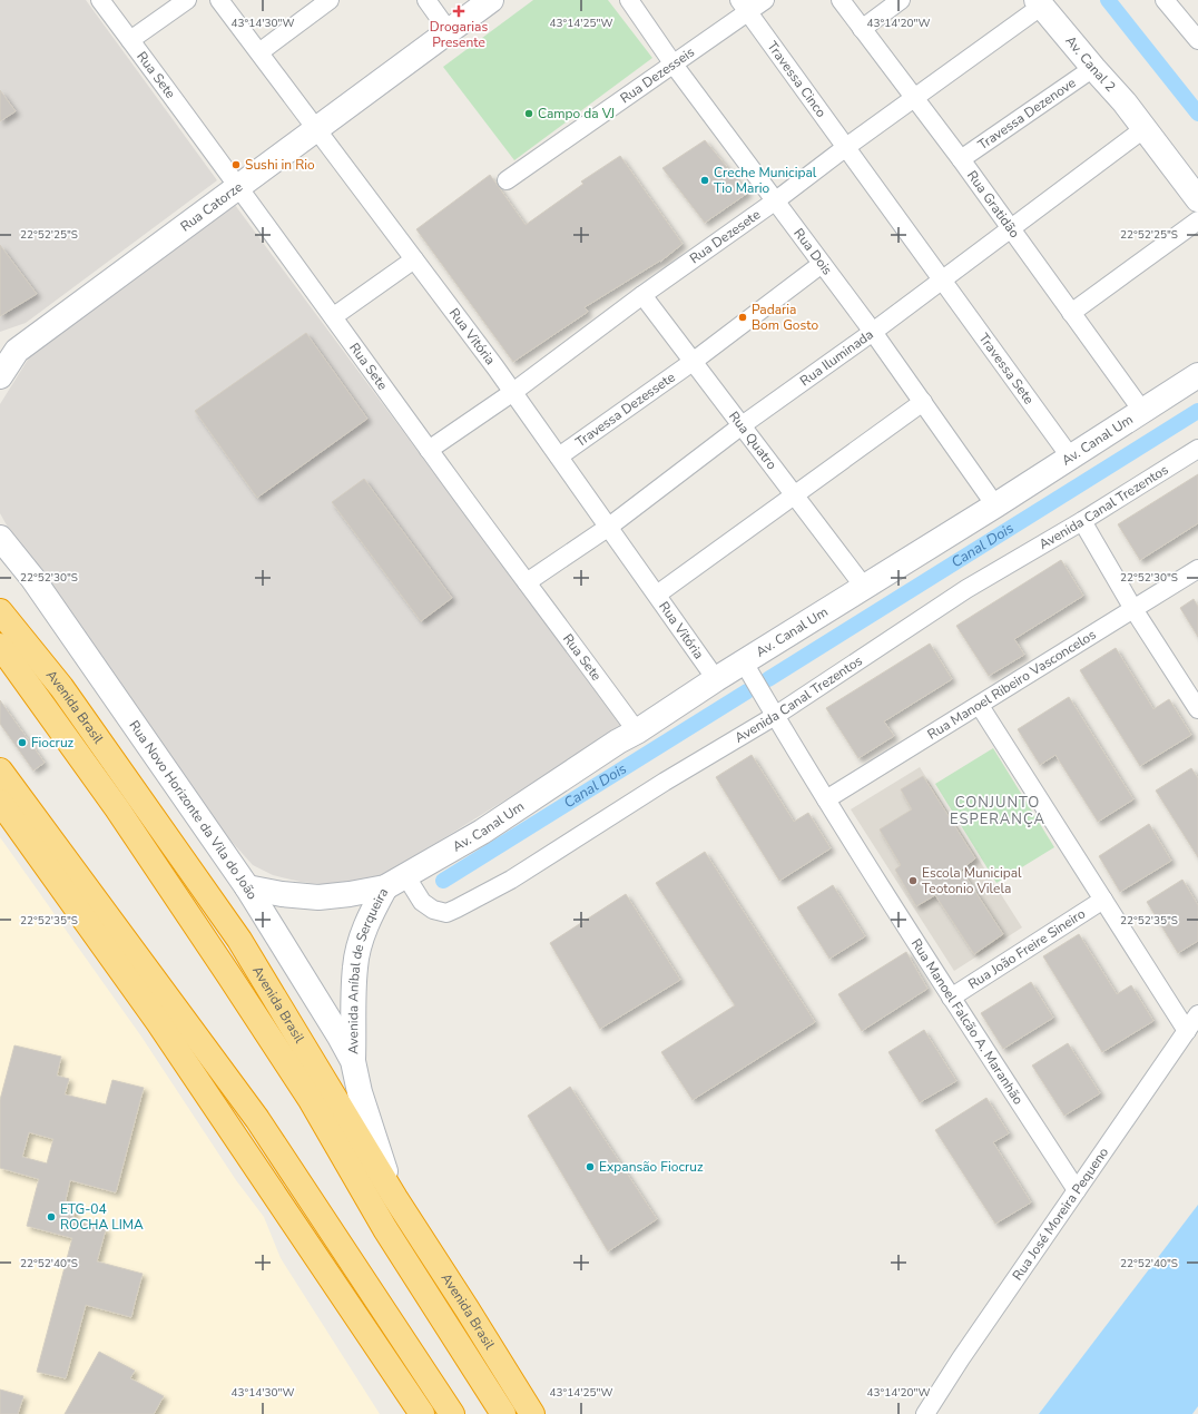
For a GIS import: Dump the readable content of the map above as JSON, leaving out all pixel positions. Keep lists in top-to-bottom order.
{
  "streets": {
    "highway": ["Avenida Brasil"],
    "street": [
      "Av. Canal 2",
      "Rua Sete",
      "Rua Dezesseis",
      "Travessa Cinco",
      "Travessa Dezenove",
      "Rua Gratidão",
      "Rua Catorze",
      "Rua Dezesete",
      "Rua Dois",
      "Rua Vitória",
      "Rua Iluminada",
      "Travessa Sete",
      "Travessa Dezessete",
      "Av. Canal Um",
      "Rua Quatro",
      "Avenida Canal Trezentos",
      "Rua Manoel Ribeiro Vasconcelos",
      "Rua Novo Horizonte da Vila do João",
      "Rua João Freire Sineiro",
      "Avenida Aníbal de Serqueira",
      "Rua Manoel Falcão A. Maranhão",
      "Rua José Moreira Pequeno"
    ]
  },
  "crossings": [
    ["Av. Canal 2", "Travessa Dezenove"],
    ["Av. Canal 2", "Rua Dezesete"],
    ["Av. Canal 2", "Rua Iluminada"],
    ["Rua Sete", "Rua Catorze"],
    ["Rua Sete", "Rua Dezesete"],
    ["Rua Sete", "Rua Iluminada"],
    ["Rua Sete", "Av. Canal Um"],
    ["Rua Dezesseis", "Travessa Cinco"],
    ["Rua Dezesseis", "Rua Dois"],
    ["Travessa Cinco", "Rua Dezesete"],
    ["Travessa Cinco", "Rua Iluminada"],
    ["Travessa Cinco", "Travessa Sete"],
    ["Travessa Dezenove", "Rua Gratidão"],
    ["Rua Gratidão", "Rua Dezesete"],
    ["Rua Gratidão", "Rua Iluminada"],
    ["Rua Gratidão", "Av. Canal Um"],
    ["Rua Catorze", "Rua Vitória"],
    ["Rua Dezesete", "Rua Dois"],
    ["Rua Dezesete", "Rua Vitória"],
    ["Rua Dezesete", "Rua Quatro"],
    ["Rua Dois", "Rua Iluminada"],
    ["Rua Dois", "Travessa Dezessete"],
    ["Rua Dois", "Av. Canal Um"],
    ["Rua Vitória", "Rua Iluminada"],
    ["Rua Vitória", "Travessa Dezessete"],
    ["Rua Vitória", "Av. Canal Um"],
    ["Rua Iluminada", "Travessa Sete"],
    ["Rua Iluminada", "Rua Quatro"],
    ["Travessa Sete", "Av. Canal Um"],
    ["Travessa Dezessete", "Rua Quatro"],
    ["Av. Canal Um", "Rua Quatro"],
    ["Av. Canal Um", "Avenida Canal Trezentos"],
    ["Av. Canal Um", "Avenida Aníbal de Serqueira"],
    ["Av. Canal Um", "Rua Manoel Falcão A. Maranhão"],
    ["Avenida Canal Trezentos", "Avenida Aníbal de Serqueira"],
    ["Avenida Canal Trezentos", "Rua Manoel Falcão A. Maranhão"],
    ["Rua Manoel Ribeiro Vasconcelos", "Rua Manoel Falcão A. Maranhão"],
    ["Avenida Brasil", "Rua Novo Horizonte da Vila do João"],
    ["Rua Novo Horizonte da Vila do João", "Avenida Aníbal de Serqueira"],
    ["Rua João Freire Sineiro", "Rua Manoel Falcão A. Maranhão"],
    ["Rua Manoel Falcão A. Maranhão", "Rua José Moreira Pequeno"]
  ],
  "districts": ["CONJUNTO ESPERANÇA"],
  "water": ["Canal Dois"],
  "places": {
    "health": ["Drogarias Presente"],
    "other": [
      "Campo da VJ",
      "Sushi in Rio",
      "Creche Municipal Tio Mario",
      "Padaria Bom Gosto",
      "Fiocruz",
      "Escola Municipal Teotonio Vilela",
      "Expansão Fiocruz",
      "ETG-04 ROCHA LIMA"
    ]
  },
  "coordinates": [
    "43°14'30\"W",
    "43°14'25\"W",
    "43°14'20\"W",
    "22°52'25\"S",
    "22°52'30\"S",
    "22°52'35\"S",
    "22°52'40\"S"
  ]
}
